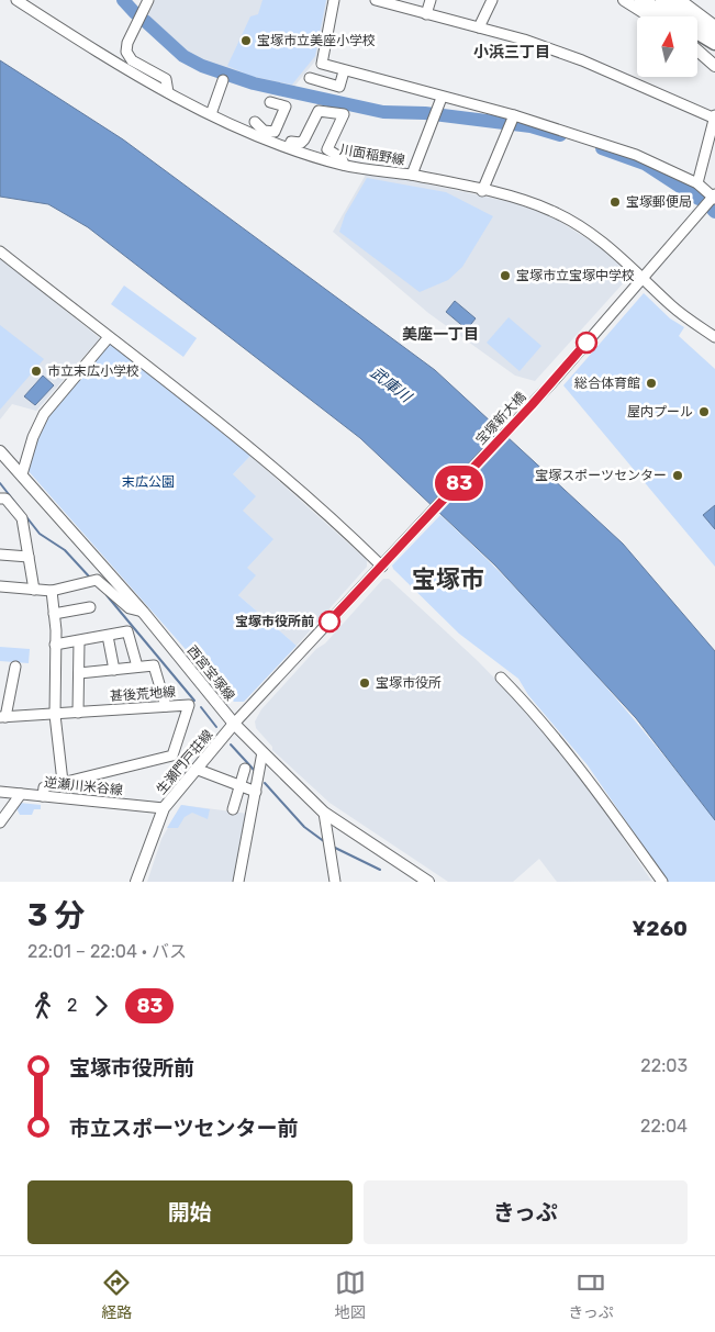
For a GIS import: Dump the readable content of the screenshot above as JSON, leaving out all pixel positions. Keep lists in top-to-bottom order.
{
  "streets": {
    "main road": ["西宮宝塚線", "生瀬門戸荘線"],
    "street": [
      "川面稲野線",
      "宝塚新大橋",
      "甚後荒地線",
      "逆瀬川米谷線"
    ]
  },
  "crossings": [
    ["川面稲野線", "宝塚新大橋"],
    ["宝塚新大橋", "西宮宝塚線"],
    ["宝塚新大橋", "生瀬門戸荘線"],
    ["西宮宝塚線", "生瀬門戸荘線"],
    ["生瀬門戸荘線", "逆瀬川米谷線"]
  ],
  "districts": ["小浜三丁目", "美座一丁目", "宝塚市"],
  "water": ["武庫川"],
  "parks": ["末広公園"],
  "places": [
    "宝塚市立美座小学校",
    "宝塚郵便局",
    "宝塚市立宝塚中学校",
    "市立末広小学校",
    "総合体育館",
    "屋内プール",
    "宝塚スポーツセンター",
    "宝塚市役所前",
    "宝塚市役所"
  ],
  "lines": ["bus line 83"],
  "north": "top",
  "page": {
    "on_map": "83",
    "heading": ["3 分", "22:01 – 22:04 · バス", "¥260"],
    "legs": ["2", "83"],
    "list": [
      {
        "name": "宝塚市役所前",
        "value": "22:03"
      },
      {
        "name": "市立スポーツセンター前",
        "value": "22:04"
      }
    ],
    "buttons": ["開始", "きっぷ"],
    "tabs": ["経路", "地図", "きっぷ"]
  }
}
